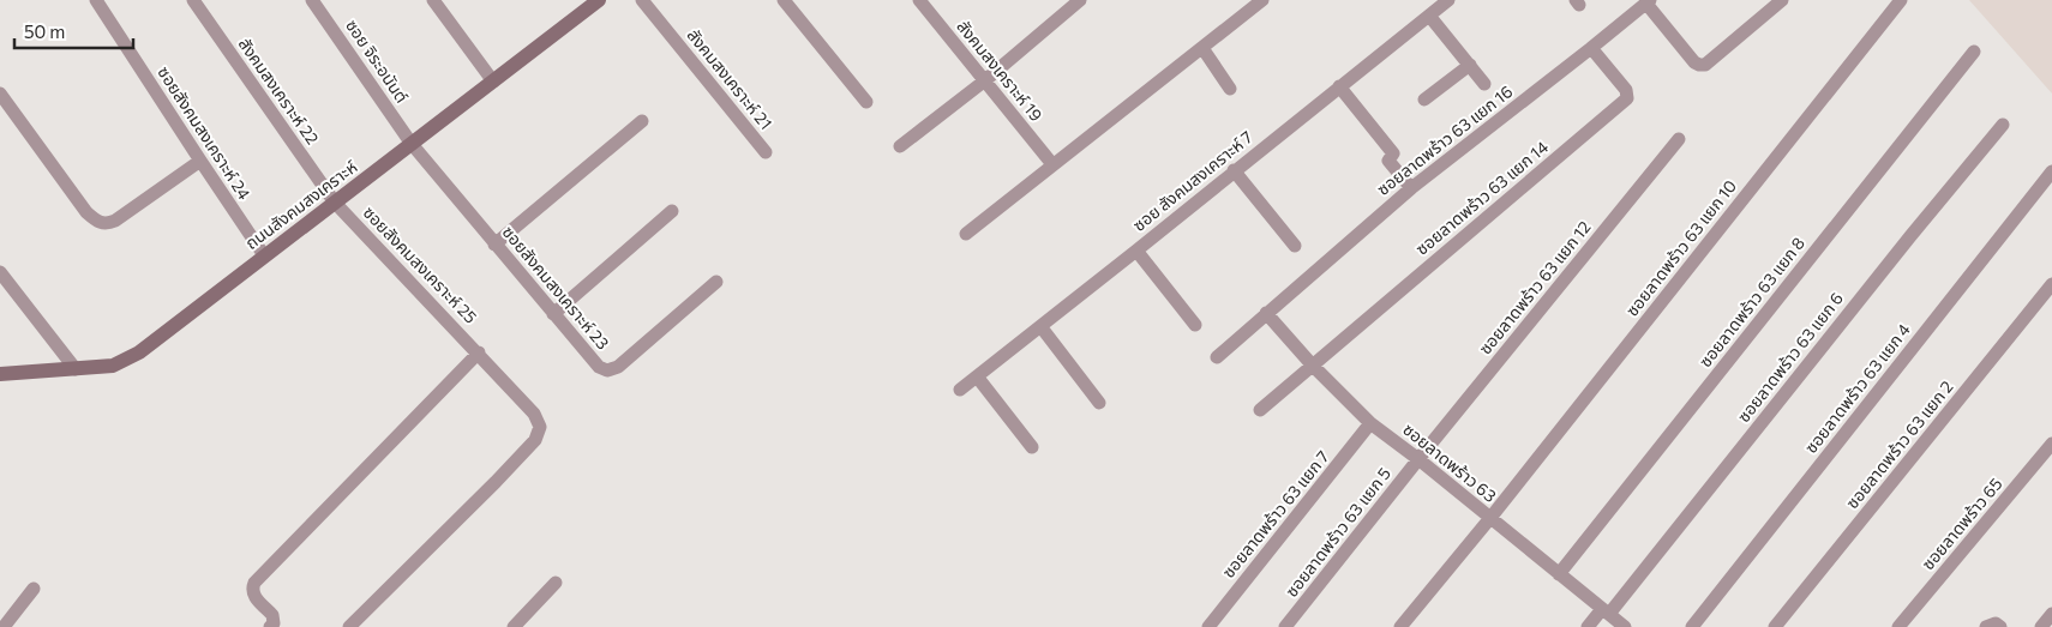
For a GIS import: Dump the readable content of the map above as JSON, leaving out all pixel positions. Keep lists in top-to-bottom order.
{
  "streets": {
    "main road": ["ถนนสังคมสงเคราะห์"],
    "street": [
      "ซอย จิระอนันต์",
      "สังคมสงเคราะห์ 19",
      "สังคมสงเคราะห์ 21",
      "สังคมสงเคราะห์ 22",
      "ซอยสังคมสงเคราะห์ 24",
      "ซอยลาดพร้าว 63 แยก 16",
      "ซอย สังคมสงเคราะห์ 7",
      "ซอยลาดพร้าว 63 แยก 14",
      "ซอยลาดพร้าว 63 แยก 10",
      "ซอยสังคมสงเคราะห์ 25",
      "ซอยสังคมสงเคราะห์ 23",
      "ซอยลาดพร้าว 63 แยก 12",
      "ซอยลาดพร้าว 63 แยก 8",
      "ซอยลาดพร้าว 63 แยก 6",
      "ซอยลาดพร้าว 63 แยก 4",
      "ซอยลาดพร้าว 63 แยก 2",
      "ซอยลาดพร้าว 63",
      "ซอยลาดพร้าว 63 แยก 7",
      "ซอยลาดพร้าว 65",
      "ซอยลาดพร้าว 63 แยก 5"
    ]
  },
  "crossings": [
    ["ซอย จิระอนันต์", "ถนนสังคมสงเคราะห์"],
    ["ซอย จิระอนันต์", "ซอยสังคมสงเคราะห์ 23"],
    ["สังคมสงเคราะห์ 22", "ถนนสังคมสงเคราะห์"],
    ["สังคมสงเคราะห์ 22", "ซอยสังคมสงเคราะห์ 25"],
    ["ซอยสังคมสงเคราะห์ 24", "ถนนสังคมสงเคราะห์"],
    ["ซอยลาดพร้าว 63 แยก 16", "ซอยลาดพร้าว 63 แยก 14"],
    ["ซอยลาดพร้าว 63 แยก 16", "ซอยลาดพร้าว 63"],
    ["ซอยลาดพร้าว 63 แยก 14", "ซอยลาดพร้าว 63"],
    ["ถนนสังคมสงเคราะห์", "ซอยสังคมสงเคราะห์ 25"],
    ["ถนนสังคมสงเคราะห์", "ซอยสังคมสงเคราะห์ 23"],
    ["ซอยลาดพร้าว 63 แยก 10", "ซอยลาดพร้าว 63"],
    ["ซอยลาดพร้าว 63 แยก 12", "ซอยลาดพร้าว 63"],
    ["ซอยลาดพร้าว 63 แยก 12", "ซอยลาดพร้าว 63 แยก 5"],
    ["ซอยลาดพร้าว 63 แยก 8", "ซอยลาดพร้าว 63"],
    ["ซอยลาดพร้าว 63 แยก 6", "ซอยลาดพร้าว 63"],
    ["ซอยลาดพร้าว 63", "ซอยลาดพร้าว 63 แยก 7"],
    ["ซอยลาดพร้าว 63", "ซอยลาดพร้าว 63 แยก 5"]
  ],
  "scale_bar": "50 m"
}
